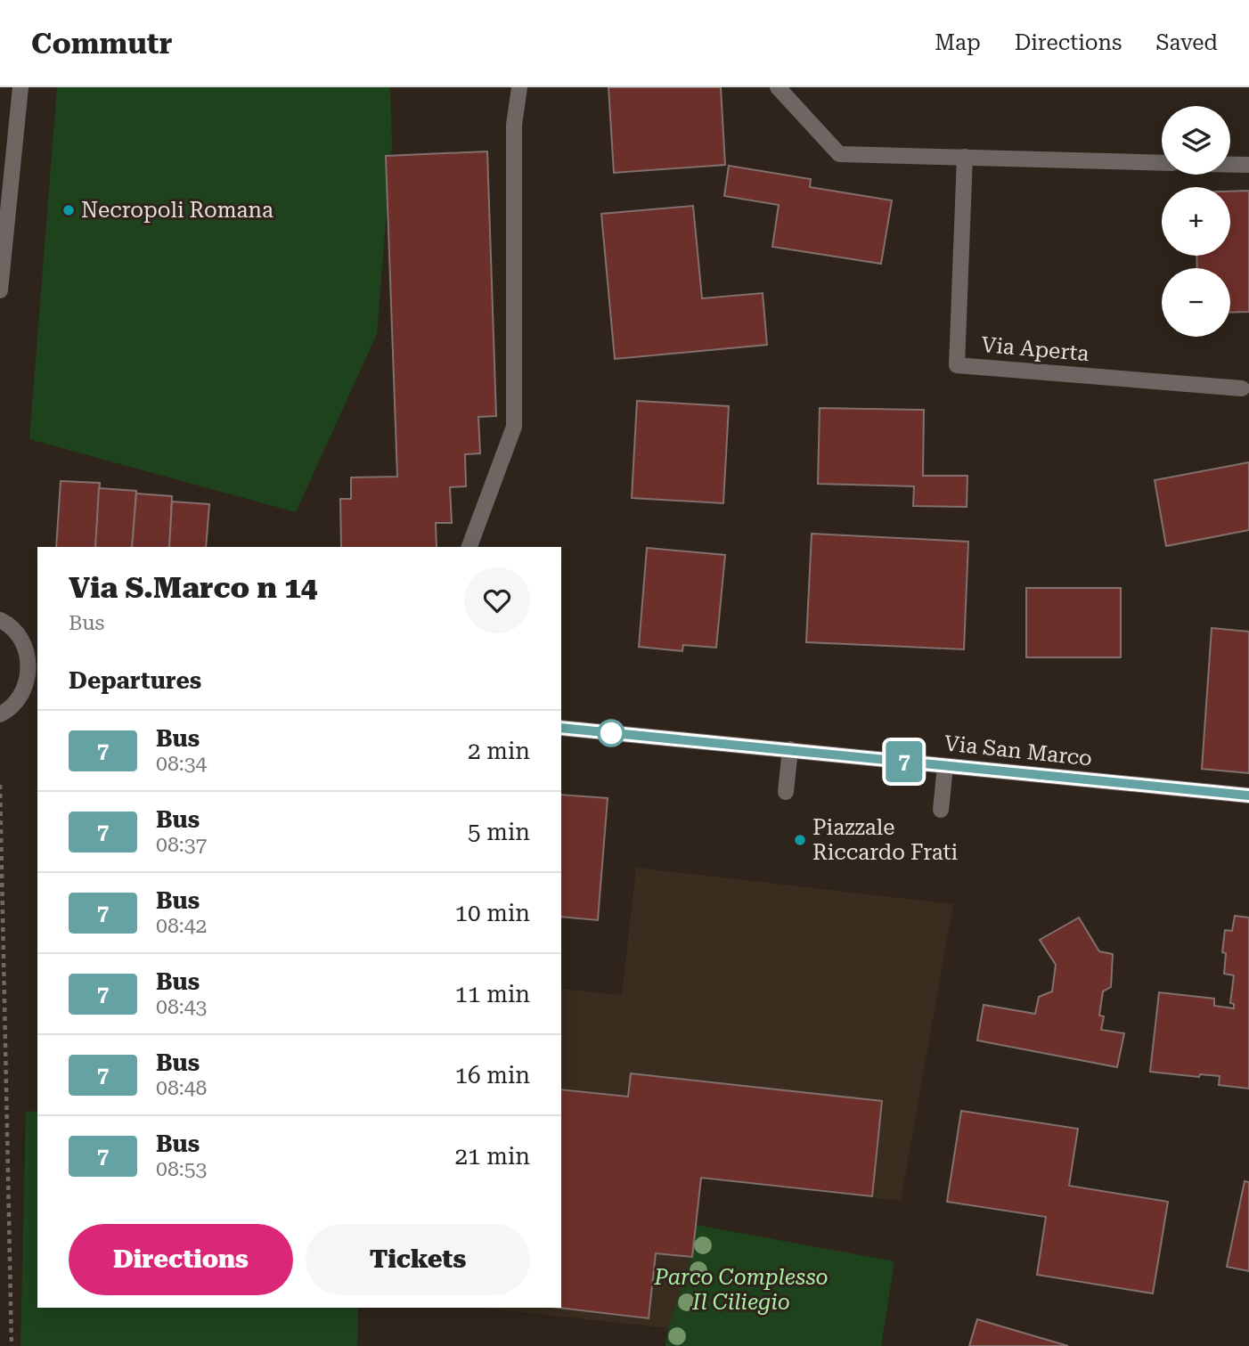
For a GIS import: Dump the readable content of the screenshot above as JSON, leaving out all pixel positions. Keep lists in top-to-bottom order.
{
  "streets": {
    "street": ["Via Aperta", "Via San Marco"]
  },
  "parks": ["Parco Complesso Il Ciliegio"],
  "places": ["Necropoli Romana", "Piazzale Riccardo Frati"],
  "lines": ["bus line 7"],
  "page": {
    "header": "Commutr",
    "nav": ["Map", "Directions", "Saved"],
    "on_map": "7",
    "map_buttons": ["+", "−"],
    "heading": [
      ["Via S.Marco n 14", "Bus"],
      "Departures"
    ],
    "list": [
      {
        "mark": "7",
        "name": "Bus",
        "note": "08:34",
        "value": "2 min"
      },
      {
        "mark": "7",
        "name": "Bus",
        "note": "08:37",
        "value": "5 min"
      },
      {
        "mark": "7",
        "name": "Bus",
        "note": "08:42",
        "value": "10 min"
      },
      {
        "mark": "7",
        "name": "Bus",
        "note": "08:43",
        "value": "11 min"
      },
      {
        "mark": "7",
        "name": "Bus",
        "note": "08:48",
        "value": "16 min"
      },
      {
        "mark": "7",
        "name": "Bus",
        "note": "08:53",
        "value": "21 min"
      }
    ],
    "buttons": ["Directions", "Tickets"]
  }
}
